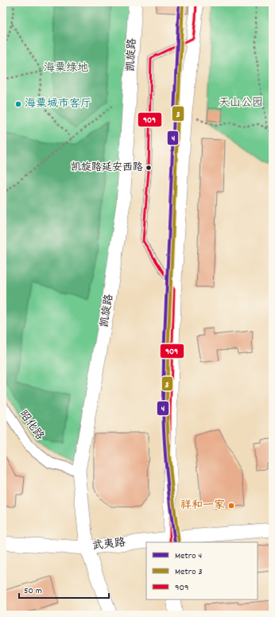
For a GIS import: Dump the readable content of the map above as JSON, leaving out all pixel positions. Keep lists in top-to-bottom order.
{
  "streets": {
    "street": ["凯旋路", "昭化路", "武夷路"]
  },
  "crossings": [
    ["凯旋路", "昭化路"],
    ["凯旋路", "武夷路"]
  ],
  "parks": ["海粟绿地", "天山公园"],
  "places": ["海粟城市客厅", "凯旋路延安西路", "祥和一家"],
  "lines": ["metro line 4", "metro line 3", "transit line 909"],
  "legend": ["Metro 4", "Metro 3", "909"],
  "scale_bar": "50 m"
}
